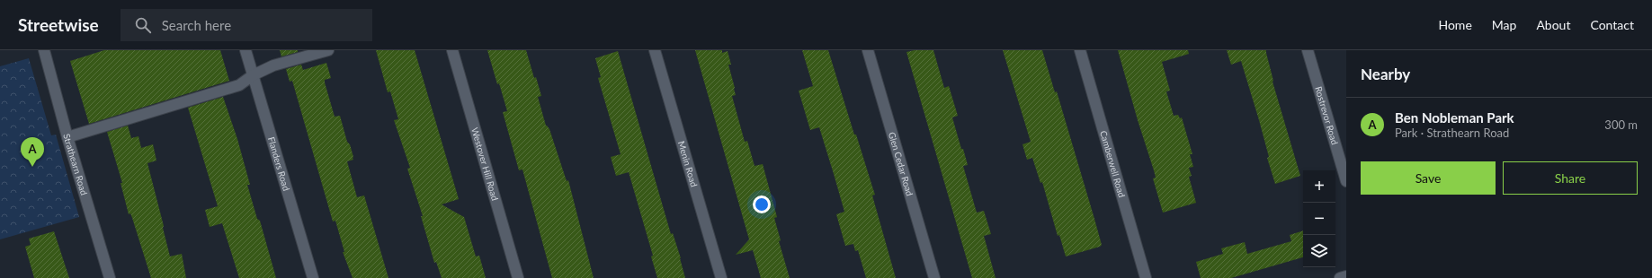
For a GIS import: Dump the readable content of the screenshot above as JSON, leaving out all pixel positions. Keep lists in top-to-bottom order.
{
  "streets": {
    "street": [
      "Rostrevor Road",
      "Strathearn Road",
      "Flanders Road",
      "Westover Hill Road",
      "Menin Road",
      "Glen Cedar Road",
      "Camberwell Road"
    ]
  },
  "page": {
    "header": "Streetwise",
    "search": "Search here",
    "nav": [
      "Home",
      "Map",
      "About",
      "Contact"
    ],
    "heading": "Nearby",
    "list": [
      {
        "mark": "A",
        "name": "Ben Nobleman Park",
        "note": "Park · Strathearn Road",
        "value": "300 m"
      }
    ],
    "pins": "A",
    "buttons": ["Save", "Share"],
    "map_buttons": ["+", "−"]
  }
}
